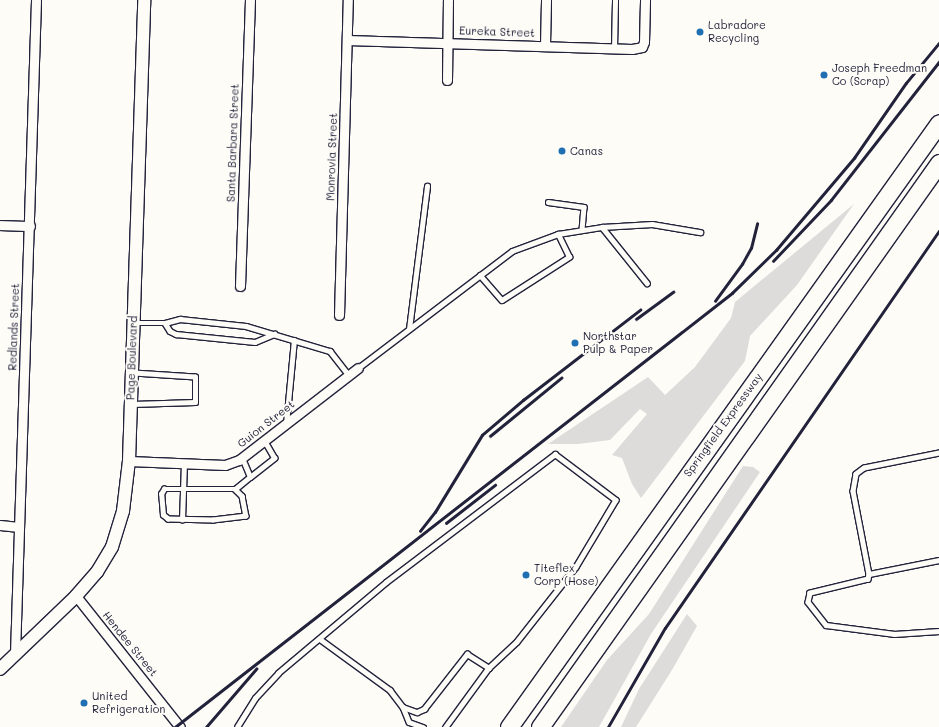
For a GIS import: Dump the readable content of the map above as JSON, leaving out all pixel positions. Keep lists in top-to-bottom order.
{
  "streets": {
    "highway": ["Springfield Expressway"],
    "street": [
      "Eureka Street",
      "Santa Barbara Street",
      "Monrovia Street",
      "Redlands Street",
      "Page Boulevard",
      "Guion Street",
      "Hendee Street"
    ]
  },
  "crossings": [
    ["Eureka Street", "Monrovia Street"],
    ["Redlands Street", "Page Boulevard"],
    ["Page Boulevard", "Guion Street"],
    ["Page Boulevard", "Hendee Street"]
  ],
  "places": [
    "Labradore Recycling",
    "Joseph Freedman Co (Scrap)",
    "Canas",
    "Northstar Pulp & Paper",
    "Titeflex Corp (Hose)",
    "United Refrigeration"
  ]
}
